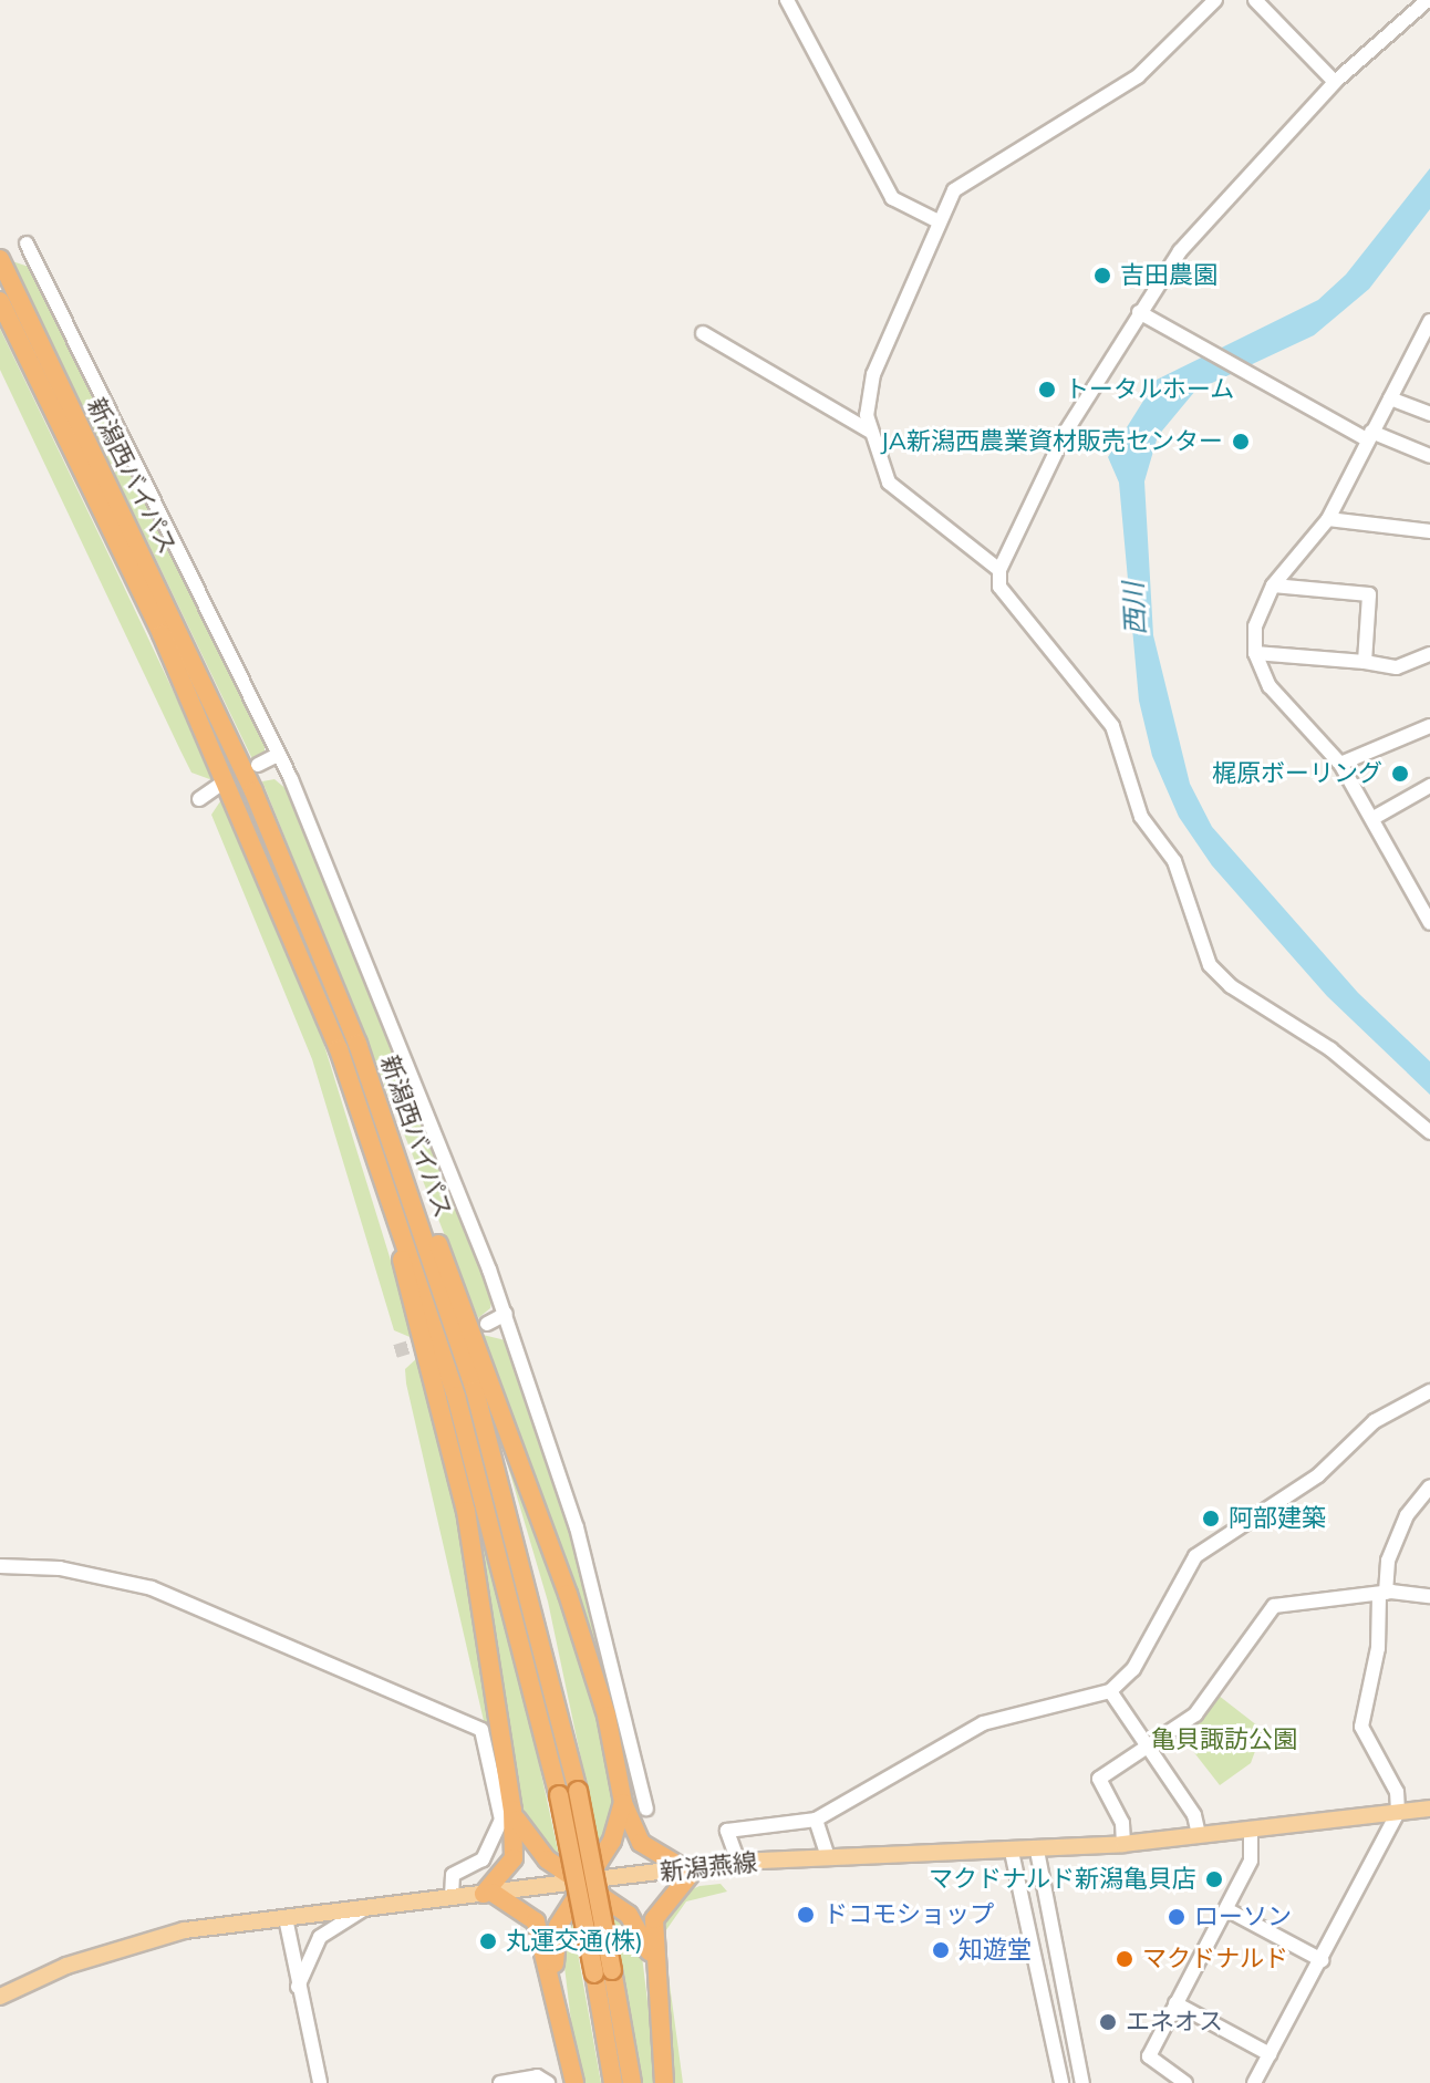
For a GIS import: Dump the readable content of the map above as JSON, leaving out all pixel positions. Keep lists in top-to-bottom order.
{
  "streets": {
    "highway": ["新潟西バイパス"],
    "main road": ["新潟燕線"]
  },
  "water": ["西川"],
  "parks": ["亀貝諏訪公園"],
  "places": [
    "吉田農園",
    "トータルホーム",
    "JA新潟西農業資材販売センター",
    "梶原ボーリング",
    "阿部建築",
    "マクドナルド新潟亀貝店",
    "ドコモショップ",
    "ローソン",
    "丸運交通(株)",
    "知遊堂",
    "マクドナルド",
    "エネオス"
  ]
}
